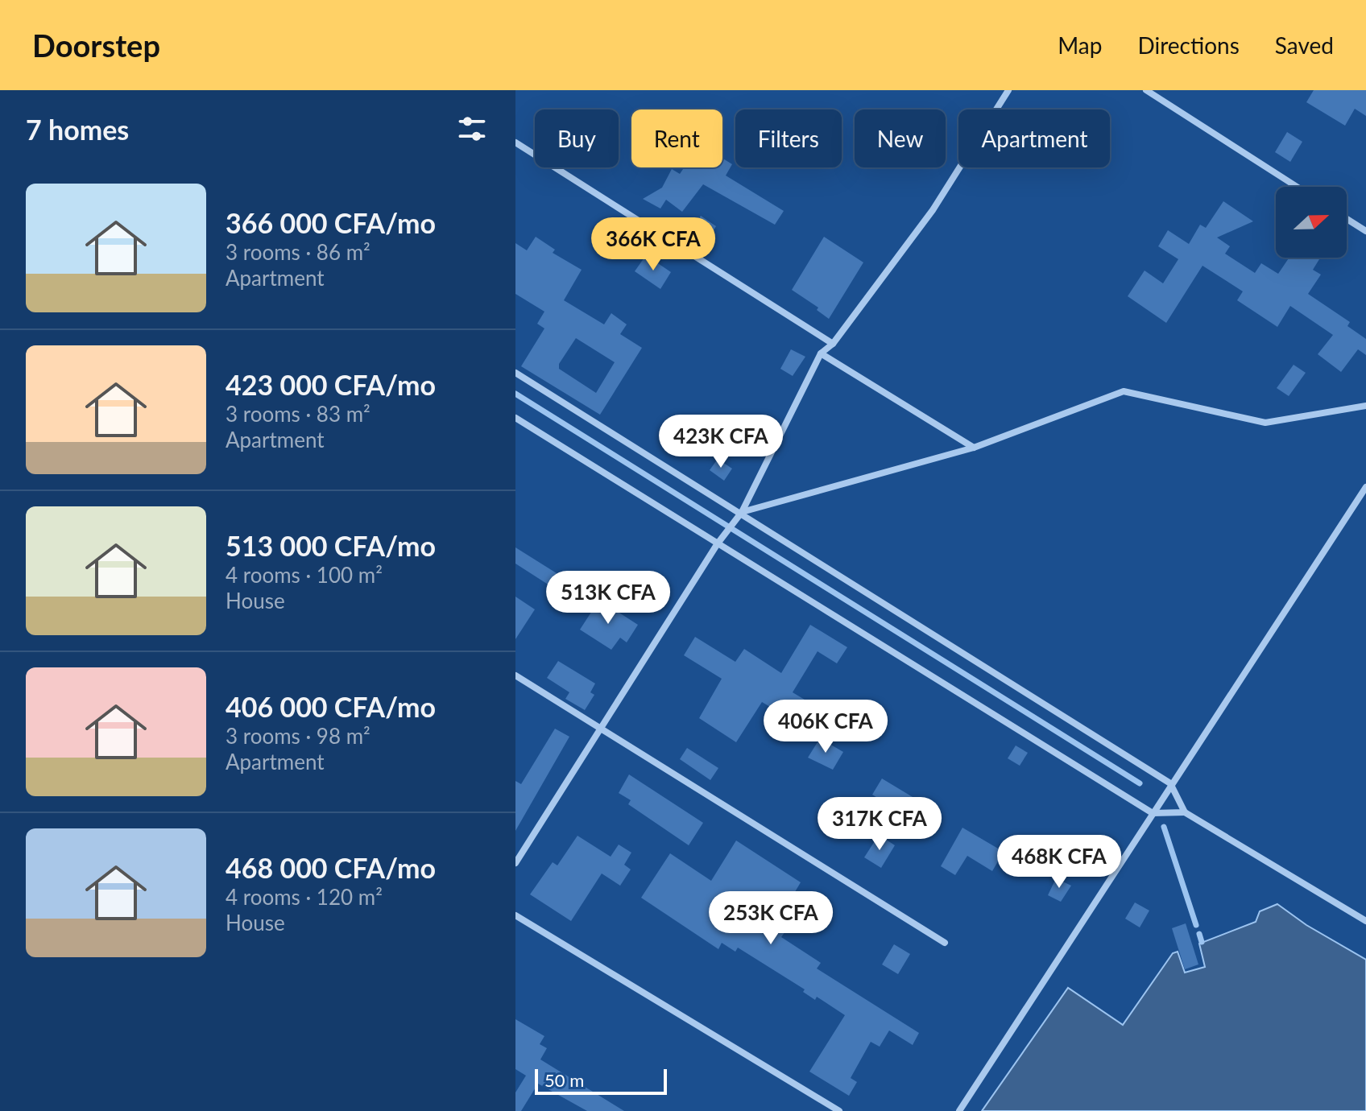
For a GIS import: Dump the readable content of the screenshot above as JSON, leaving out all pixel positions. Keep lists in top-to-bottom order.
{
  "scale_bar": "50 m",
  "north": "right",
  "page": {
    "header": "Doorstep",
    "nav": ["Map", "Directions", "Saved"],
    "heading": "7 homes",
    "chip": [
      "Buy",
      "Rent",
      "Filters",
      "New",
      "Apartment"
    ],
    "list": [
      {
        "name": "366 000 CFA/mo",
        "note": "3 rooms · 86 m² · Apartment"
      },
      {
        "name": "423 000 CFA/mo",
        "note": "3 rooms · 83 m² · Apartment"
      },
      {
        "name": "513 000 CFA/mo",
        "note": "4 rooms · 100 m² · House"
      },
      {
        "name": "406 000 CFA/mo",
        "note": "3 rooms · 98 m² · Apartment"
      },
      {
        "name": "468 000 CFA/mo",
        "note": "4 rooms · 120 m² · House"
      }
    ],
    "price": [
      "366K CFA",
      "423K CFA",
      "513K CFA",
      "406K CFA",
      "317K CFA",
      "468K CFA",
      "253K CFA"
    ],
    "scale": "50 m"
  }
}
